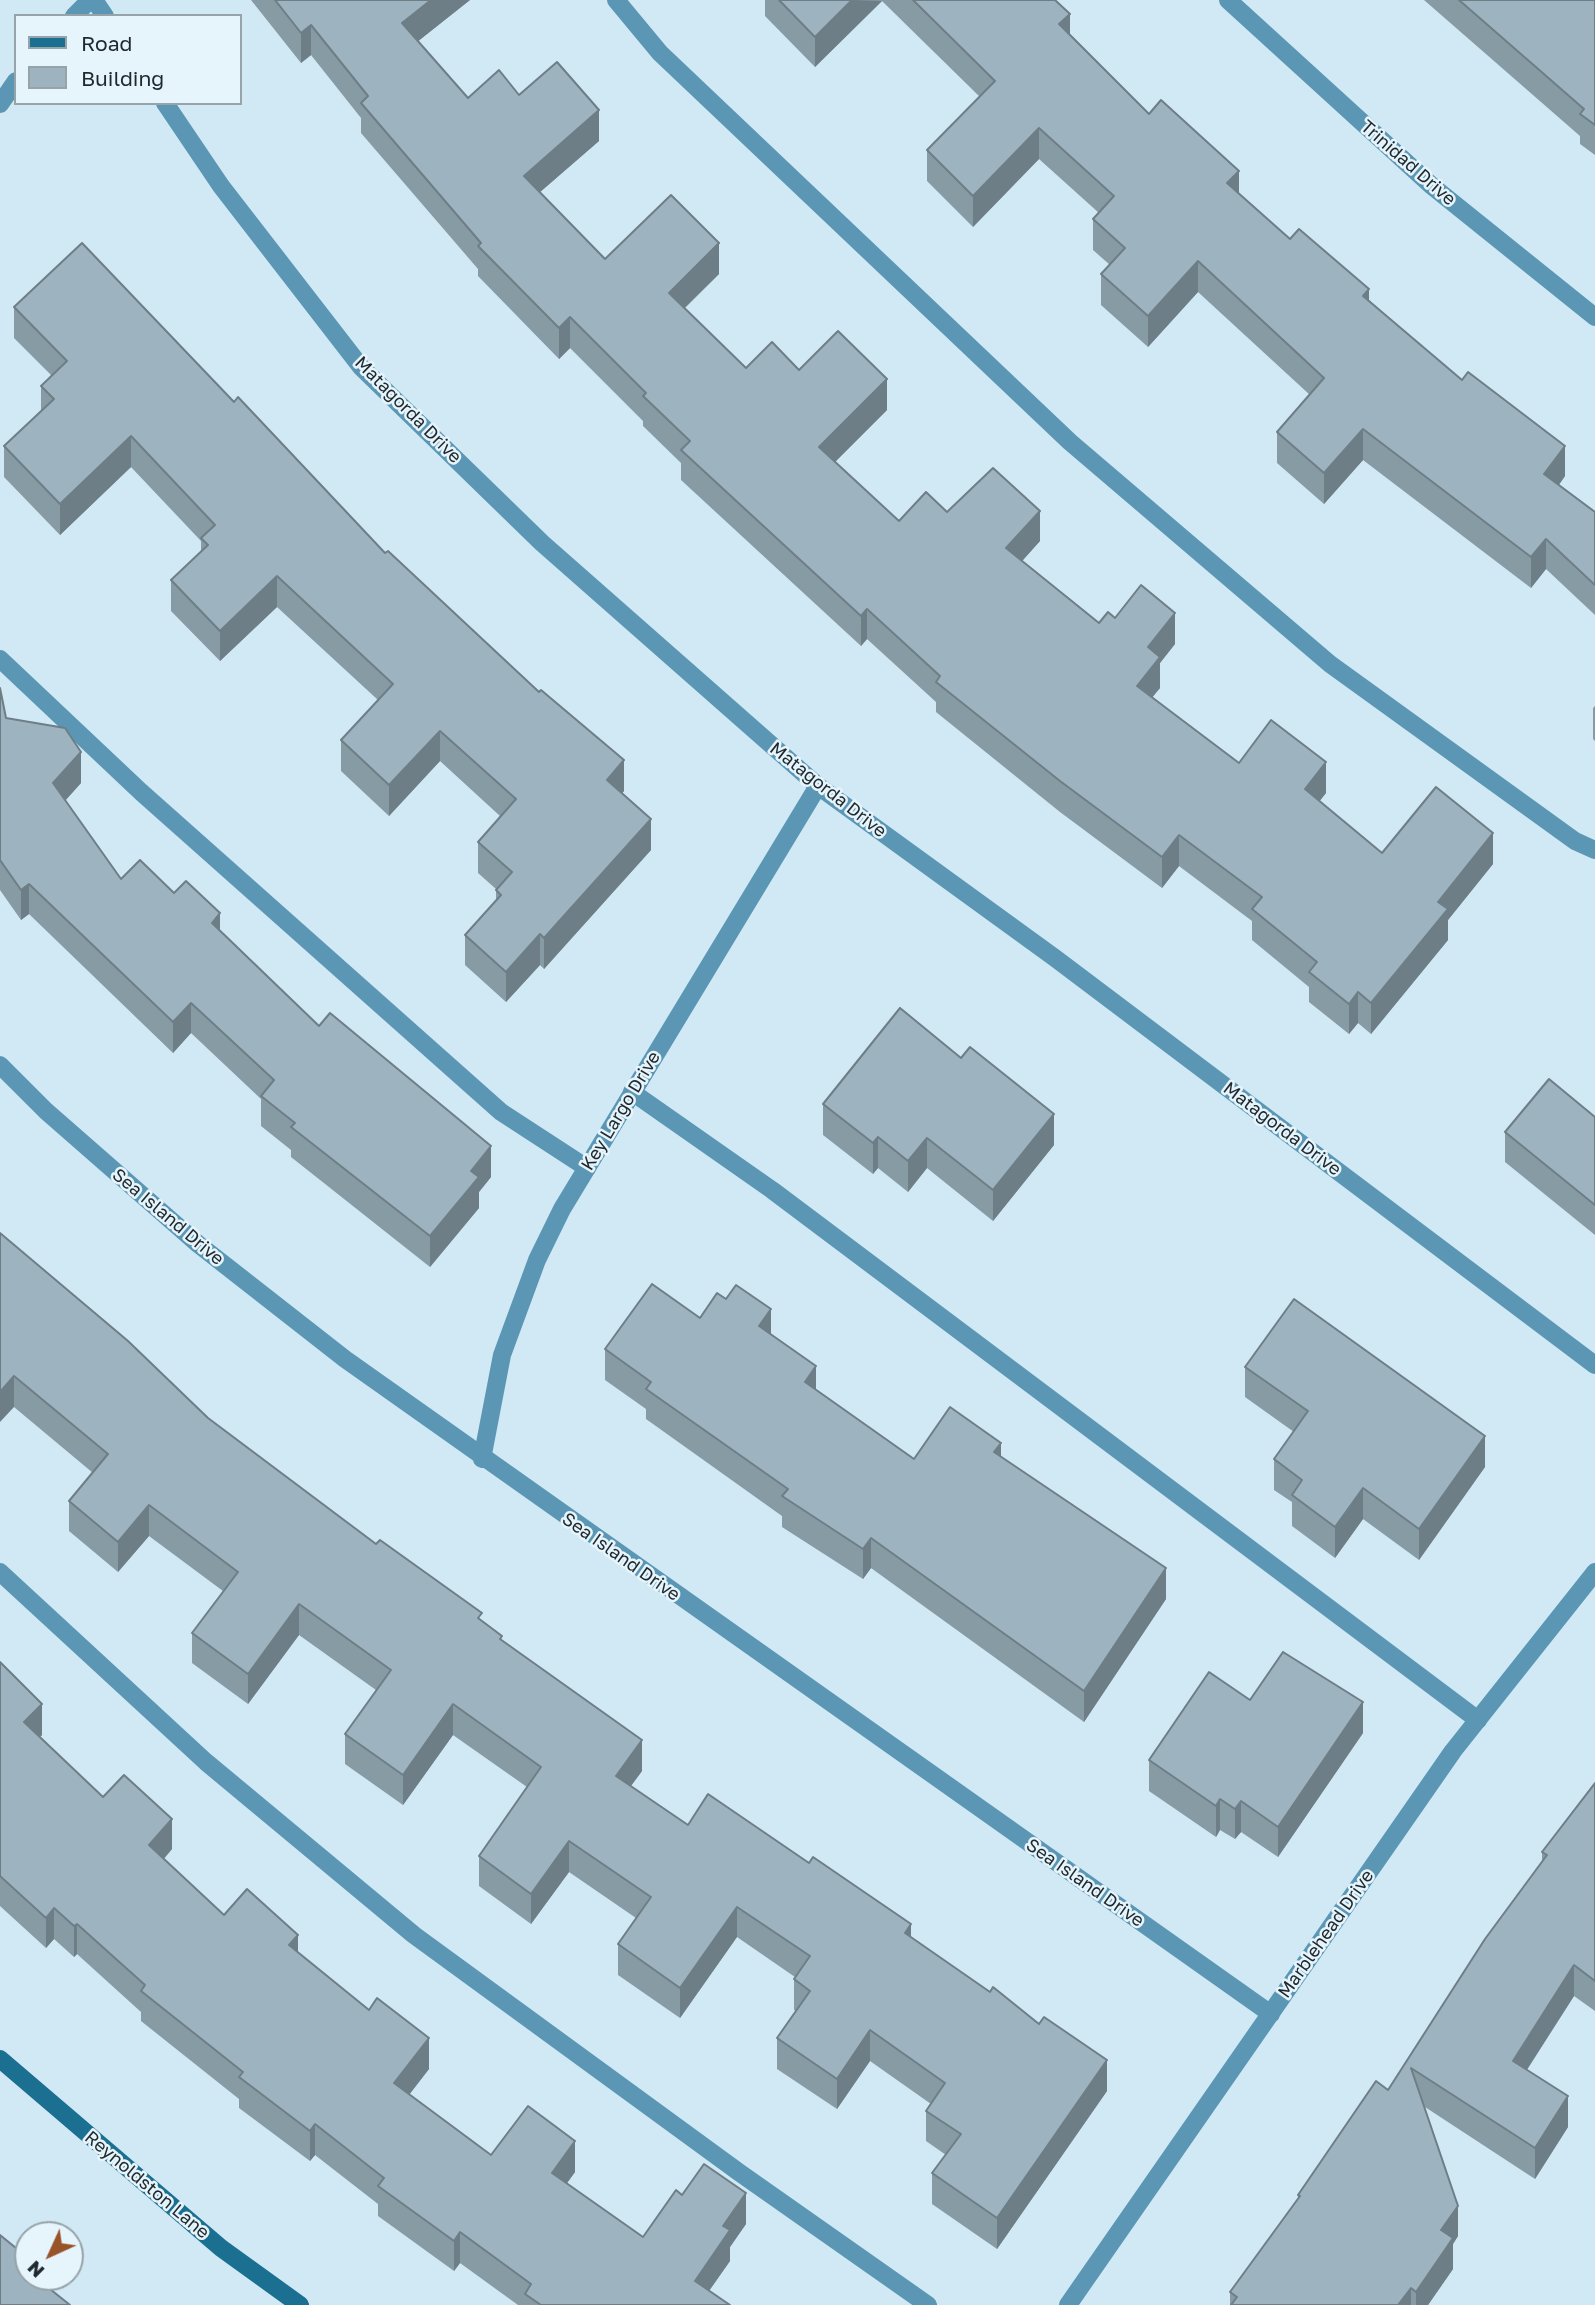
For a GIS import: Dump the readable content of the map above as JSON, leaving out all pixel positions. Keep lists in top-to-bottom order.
{
  "streets": {
    "street": [
      "Trinidad Drive",
      "Matagorda Drive",
      "Key Largo Drive",
      "Sea Island Drive",
      "Marblehead Drive",
      "Reynoldston Lane"
    ]
  },
  "crossings": [
    ["Matagorda Drive", "Key Largo Drive"],
    ["Key Largo Drive", "Sea Island Drive"],
    ["Sea Island Drive", "Marblehead Drive"]
  ],
  "legend": ["Road", "Building"],
  "north": "bottom left"
}
